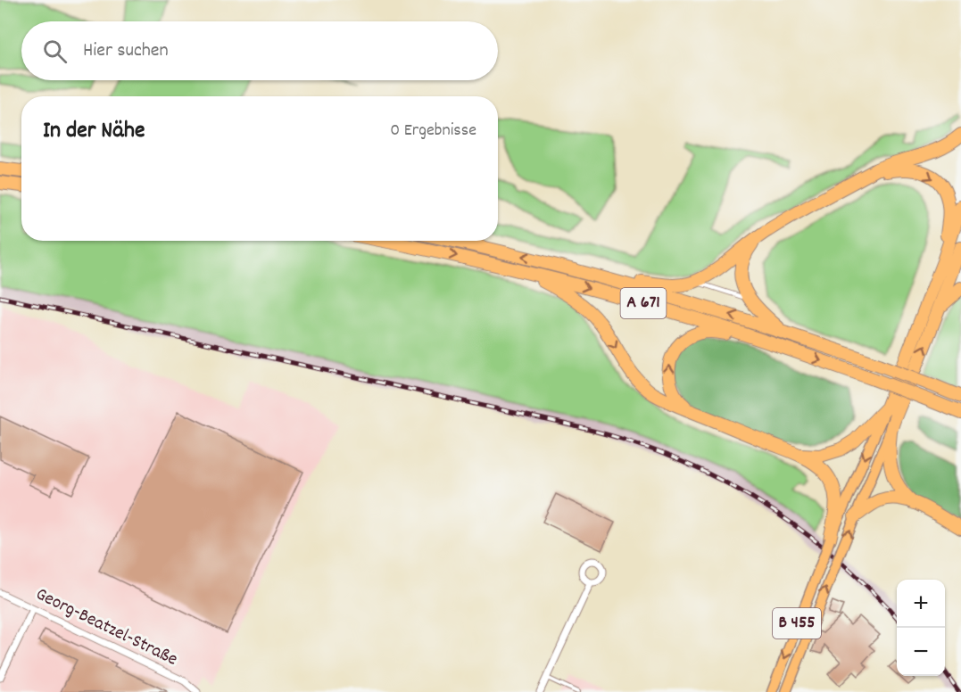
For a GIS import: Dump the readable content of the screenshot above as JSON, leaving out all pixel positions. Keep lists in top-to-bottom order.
{
  "streets": {
    "highway": ["A 671", "B 455"],
    "street": ["Georg-Beatzel-Straße"]
  },
  "page": {
    "search": "Hier suchen",
    "heading": ["In der Nähe", "0 Ergebnisse"],
    "map_buttons": ["+", "−"]
  }
}
